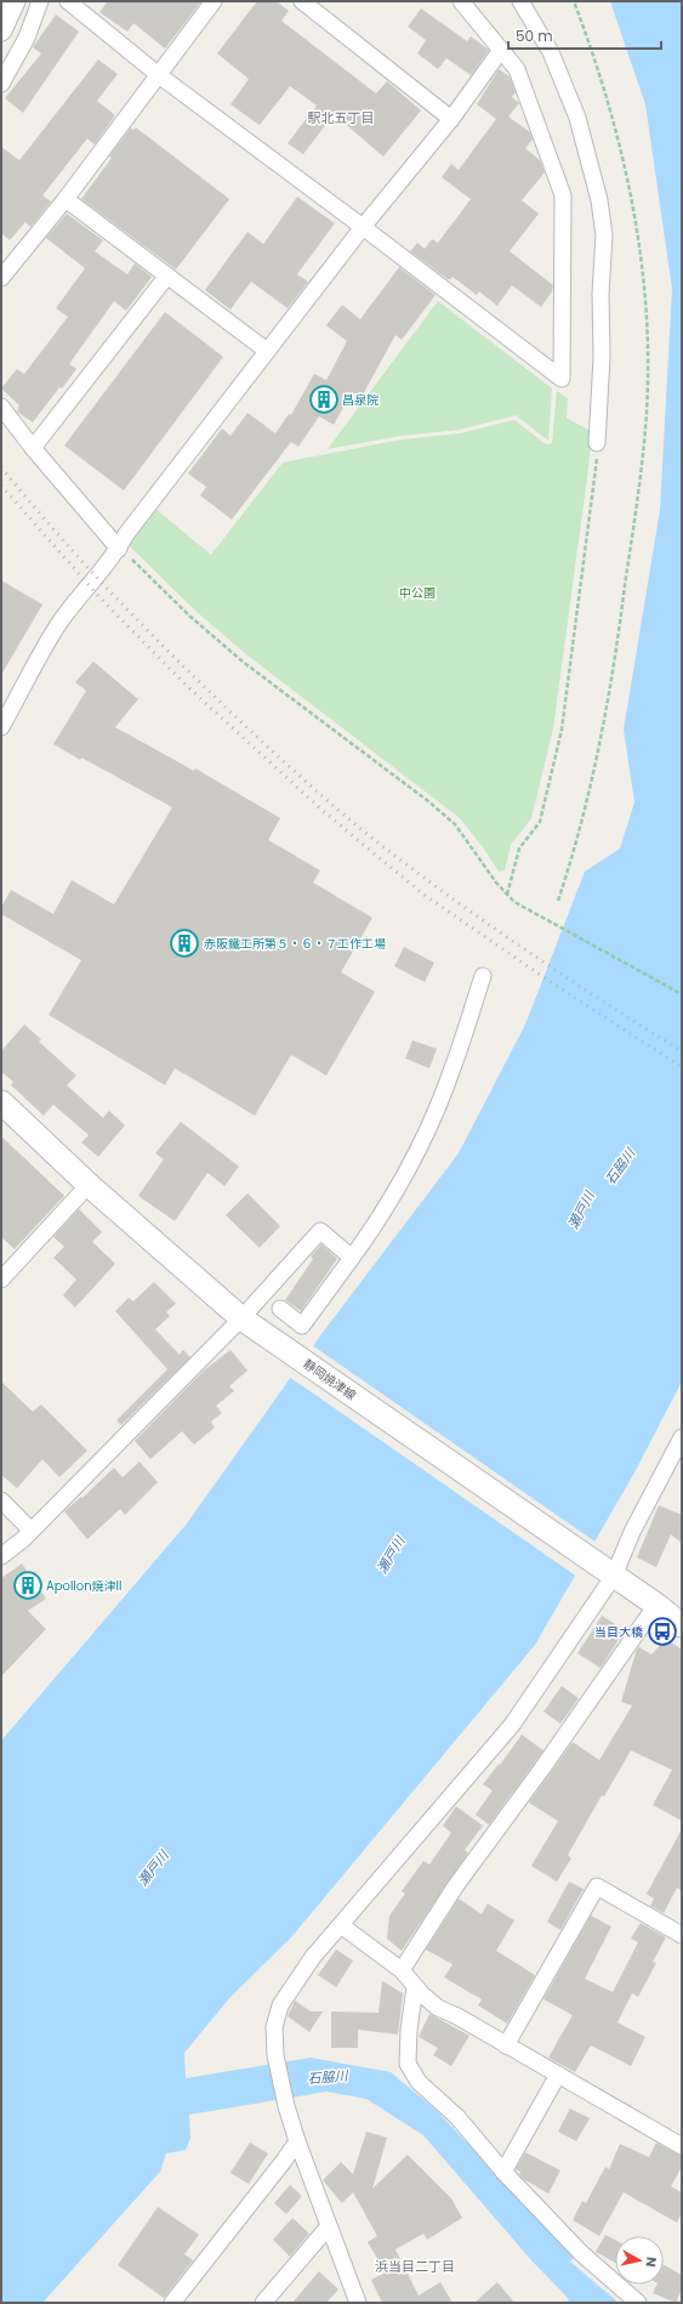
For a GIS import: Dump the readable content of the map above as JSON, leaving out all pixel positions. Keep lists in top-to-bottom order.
{
  "streets": {
    "main road": ["静岡焼津線"]
  },
  "districts": ["駅北五丁目", "浜当目二丁目"],
  "water": ["石脇川", "瀬戸川"],
  "parks": ["中公園"],
  "places": {
    "building": ["昌泉院", "赤阪鐵工所第５・６・７工作工場", "Apollon焼津II"],
    "bus stop": ["当目大橋"]
  },
  "scale_bar": "50 m",
  "north": "right"
}
